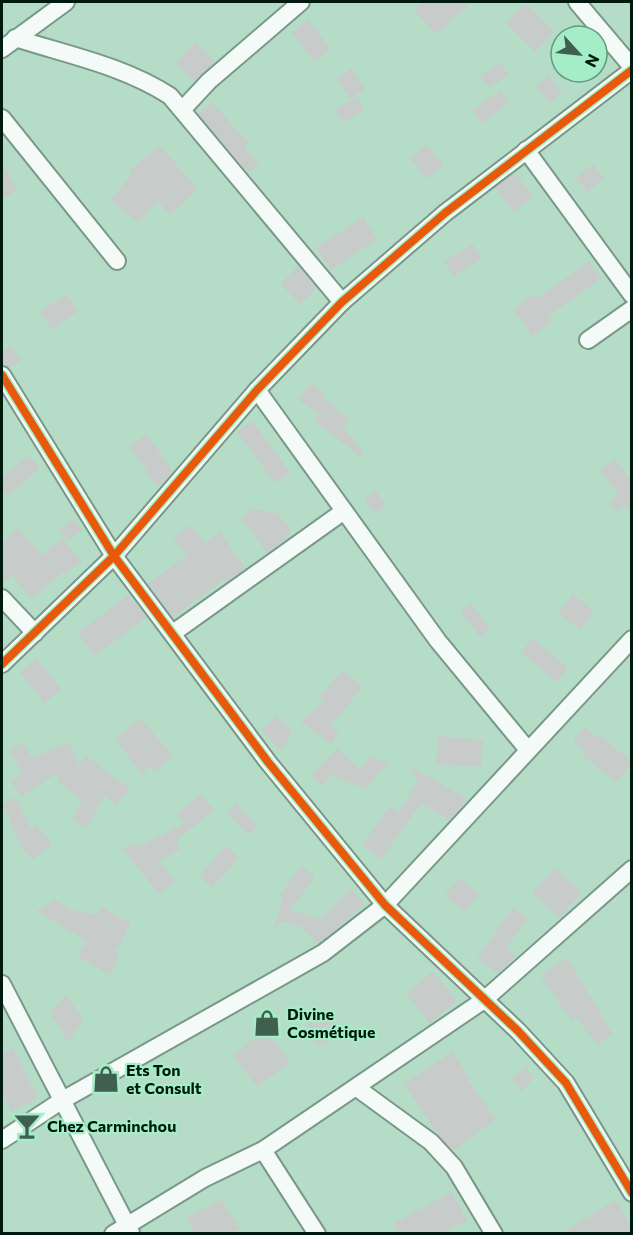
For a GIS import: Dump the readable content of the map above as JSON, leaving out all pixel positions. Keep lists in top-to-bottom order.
{
  "places": {
    "shop": ["Divine Cosmétique", "Ets Ton et Consult"],
    "bar": ["Chez Carminchou"]
  },
  "north": "bottom right"
}
